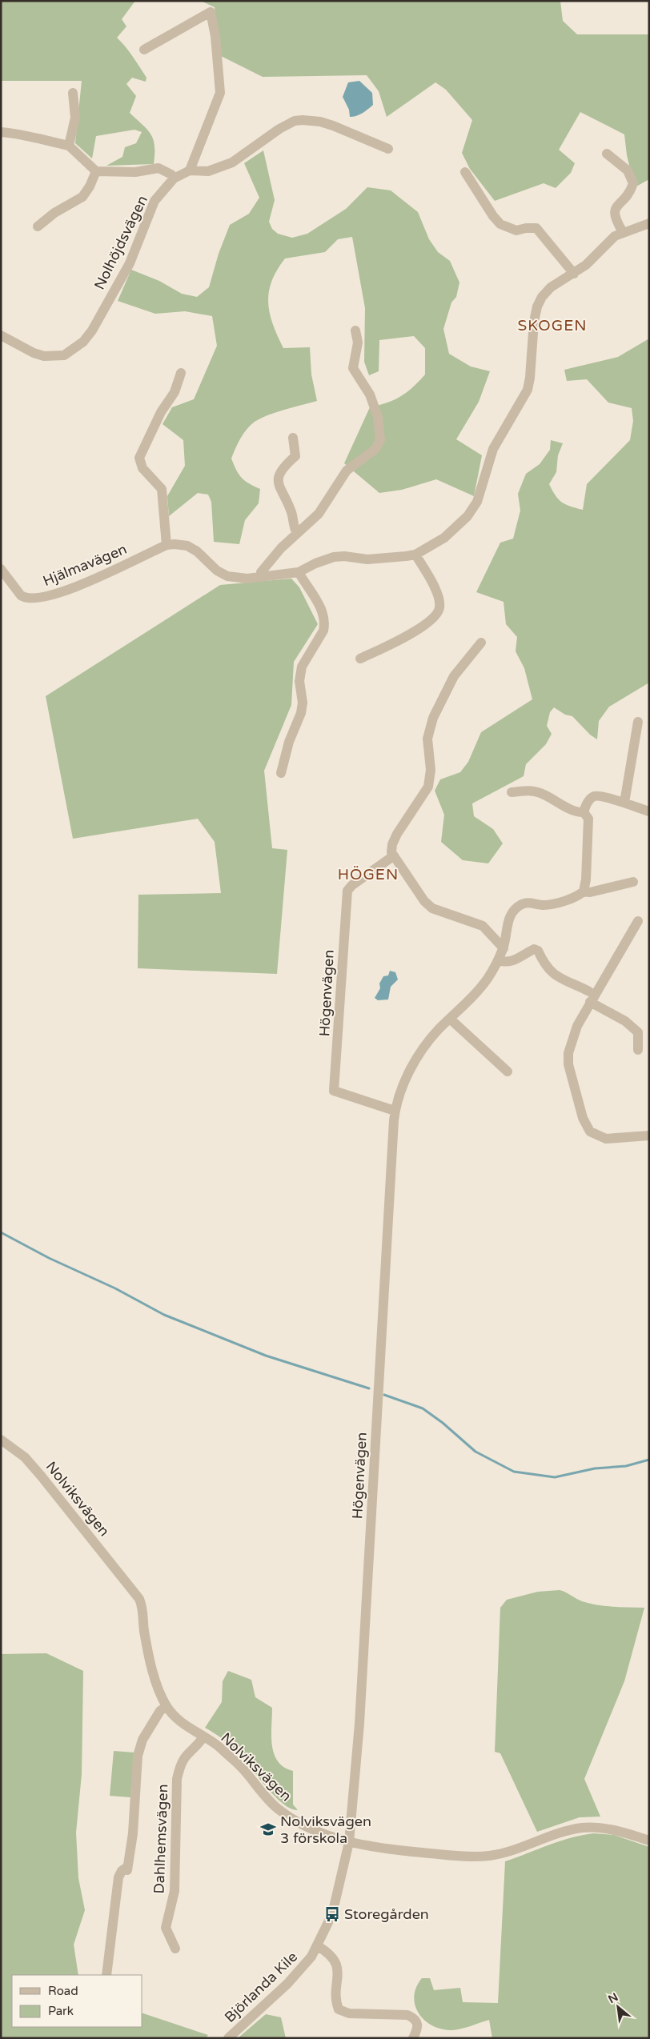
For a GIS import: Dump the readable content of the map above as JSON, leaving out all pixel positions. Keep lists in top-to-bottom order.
{
  "streets": {
    "street": [
      "Nolhöjdsvägen",
      "Hjälmavägen",
      "Högenvägen",
      "Nolviksvägen",
      "Dahlhemsvägen",
      "Björlanda Kile"
    ]
  },
  "crossings": [
    ["Högenvägen", "Nolviksvägen"],
    ["Högenvägen", "Björlanda Kile"],
    ["Nolviksvägen", "Dahlhemsvägen"],
    ["Nolviksvägen", "Björlanda Kile"]
  ],
  "districts": ["SKOGEN", "HÖGEN"],
  "places": {
    "school or university": ["Nolviksvägen 3 förskola"],
    "bus stop": ["Storegården"]
  },
  "legend": ["Road", "Park"],
  "north": "top left"
}
